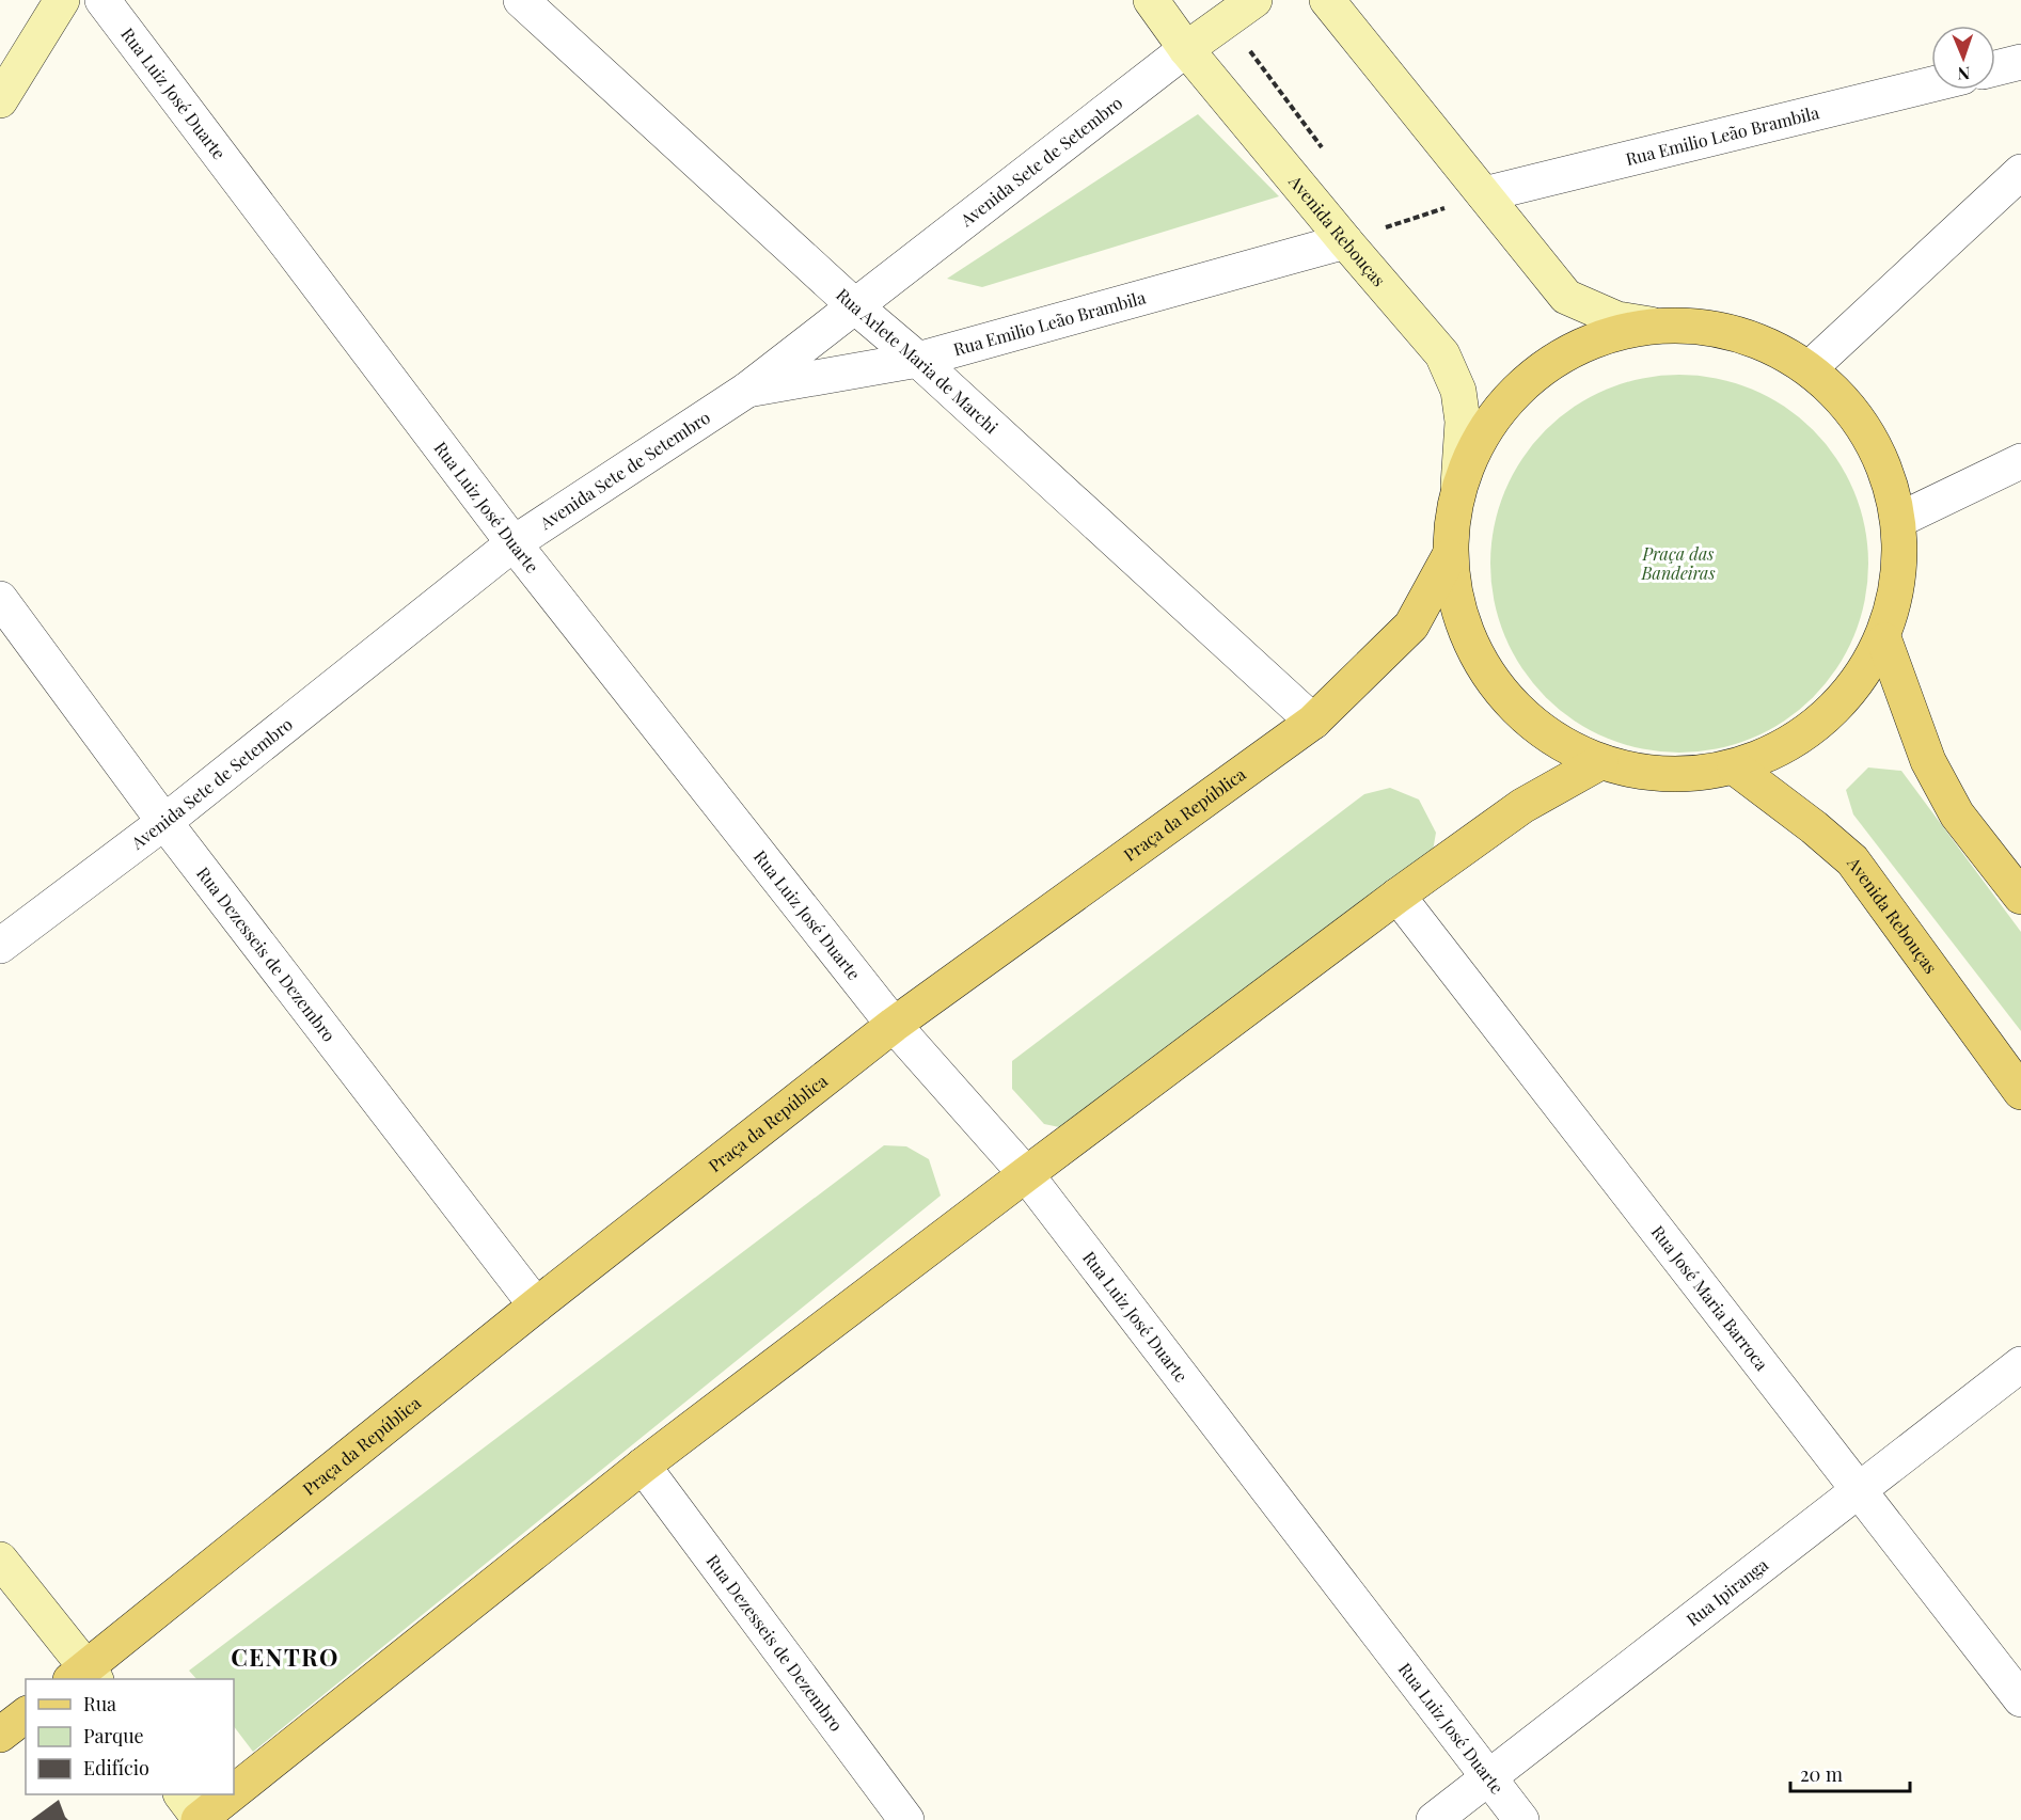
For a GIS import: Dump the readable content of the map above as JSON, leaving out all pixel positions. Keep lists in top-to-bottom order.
{
  "streets": {
    "main road": ["Avenida Sete de Setembro", "Avenida Rebouças", "Praça da República"],
    "street": [
      "Rua Luiz José Duarte",
      "Rua Emilio Leão Brambila",
      "Rua Arlete Maria de Marchi",
      "Rua Dezesseis de Dezembro",
      "Rua José Maria Barroca",
      "Rua Ipiranga"
    ]
  },
  "crossings": [
    ["Rua Luiz José Duarte", "Avenida Sete de Setembro"],
    ["Rua Luiz José Duarte", "Praça da República"],
    ["Rua Luiz José Duarte", "Rua Ipiranga"],
    ["Rua Emilio Leão Brambila", "Avenida Sete de Setembro"],
    ["Rua Emilio Leão Brambila", "Avenida Rebouças"],
    ["Rua Emilio Leão Brambila", "Rua Arlete Maria de Marchi"],
    ["Avenida Sete de Setembro", "Avenida Rebouças"],
    ["Avenida Sete de Setembro", "Rua Arlete Maria de Marchi"],
    ["Avenida Sete de Setembro", "Rua Dezesseis de Dezembro"],
    ["Rua Arlete Maria de Marchi", "Praça da República"],
    ["Praça da República", "Rua Dezesseis de Dezembro"],
    ["Rua José Maria Barroca", "Rua Ipiranga"]
  ],
  "districts": ["CENTRO"],
  "parks": ["Praça das Bandeiras"],
  "legend": ["Rua", "Parque", "Edifício"],
  "scale_bar": "20 m",
  "north": "bottom"
}
